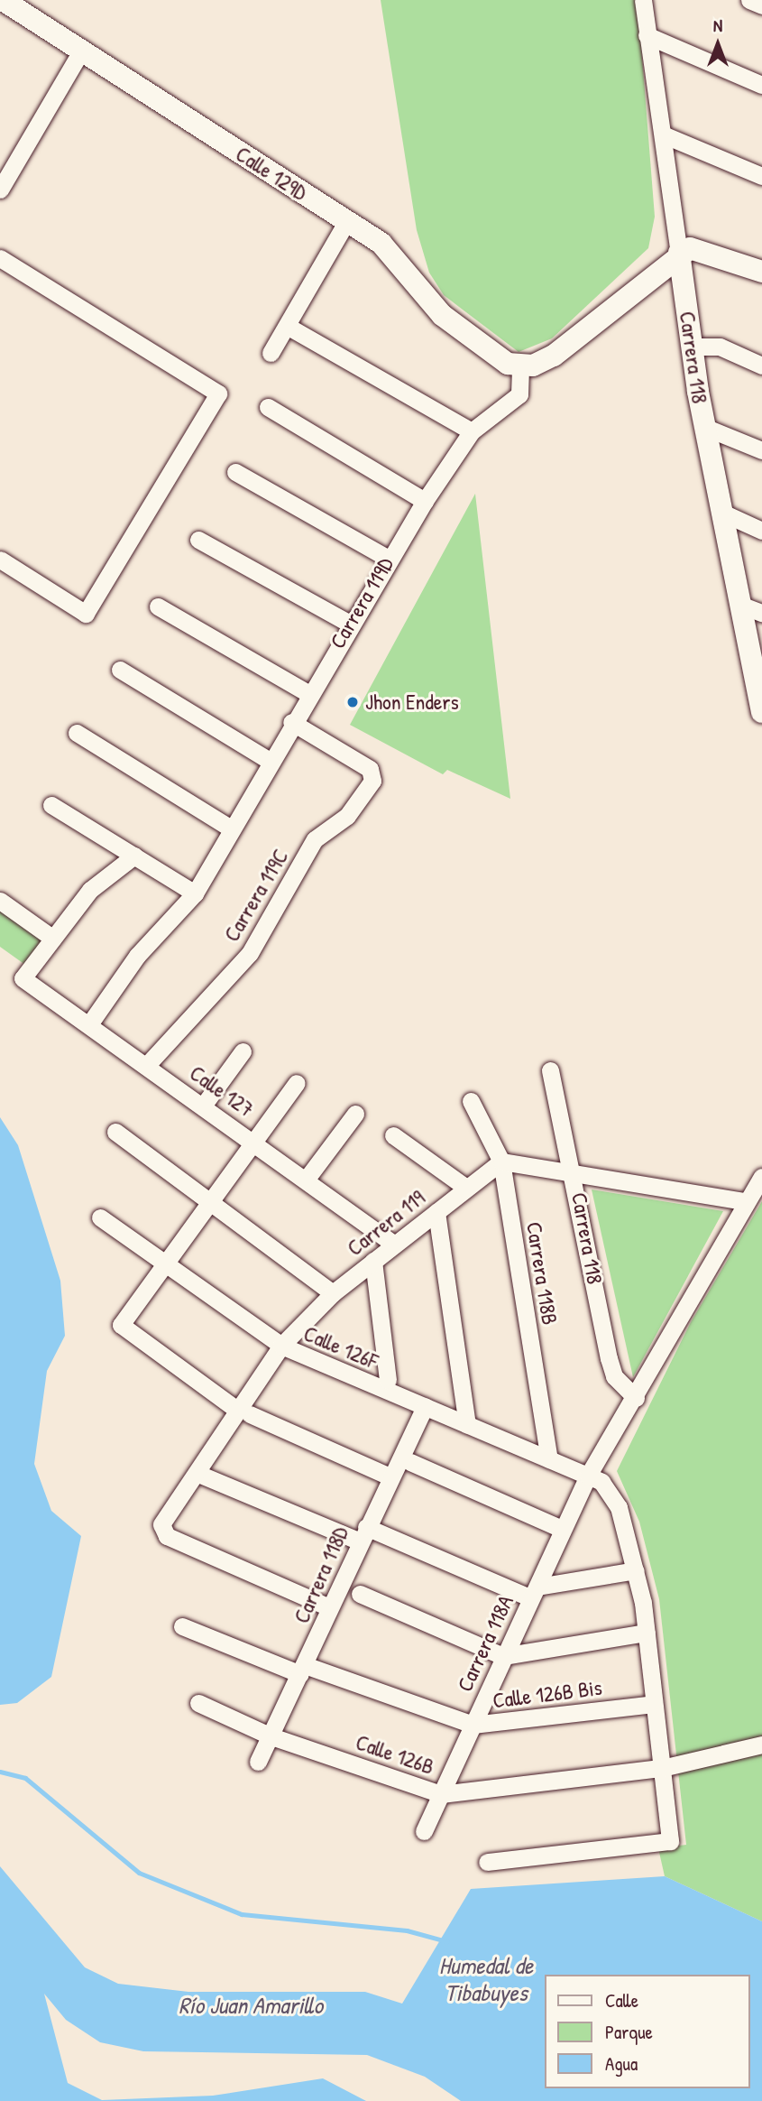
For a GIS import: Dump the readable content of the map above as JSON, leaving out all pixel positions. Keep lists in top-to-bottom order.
{
  "streets": {
    "street": [
      "Calle 129D",
      "Carrera 118",
      "Carrera 119D",
      "Carrera 119C",
      "Calle 127",
      "Carrera 119",
      "Carrera 118B",
      "Calle 126F",
      "Carrera 118D",
      "Carrera 118A",
      "Calle 126B Bis",
      "Calle 126B"
    ]
  },
  "crossings": [
    ["Calle 129D", "Carrera 119D"],
    ["Carrera 118", "Carrera 118A"],
    ["Carrera 119D", "Carrera 119C"],
    ["Carrera 119D", "Calle 127"],
    ["Carrera 119C", "Calle 127"],
    ["Calle 127", "Carrera 119"],
    ["Carrera 119", "Carrera 118B"],
    ["Carrera 119", "Calle 126F"],
    ["Carrera 119", "Carrera 118D"],
    ["Carrera 118B", "Calle 126F"],
    ["Calle 126F", "Carrera 118D"],
    ["Calle 126F", "Carrera 118A"],
    ["Carrera 118D", "Calle 126B Bis"],
    ["Carrera 118D", "Calle 126B"],
    ["Carrera 118A", "Calle 126B Bis"],
    ["Carrera 118A", "Calle 126B"]
  ],
  "water": ["Humedal de Tibabuyes", "Río Juan Amarillo"],
  "places": ["Jhon Enders"],
  "legend": ["Calle", "Parque", "Agua"],
  "north": "top"
}
